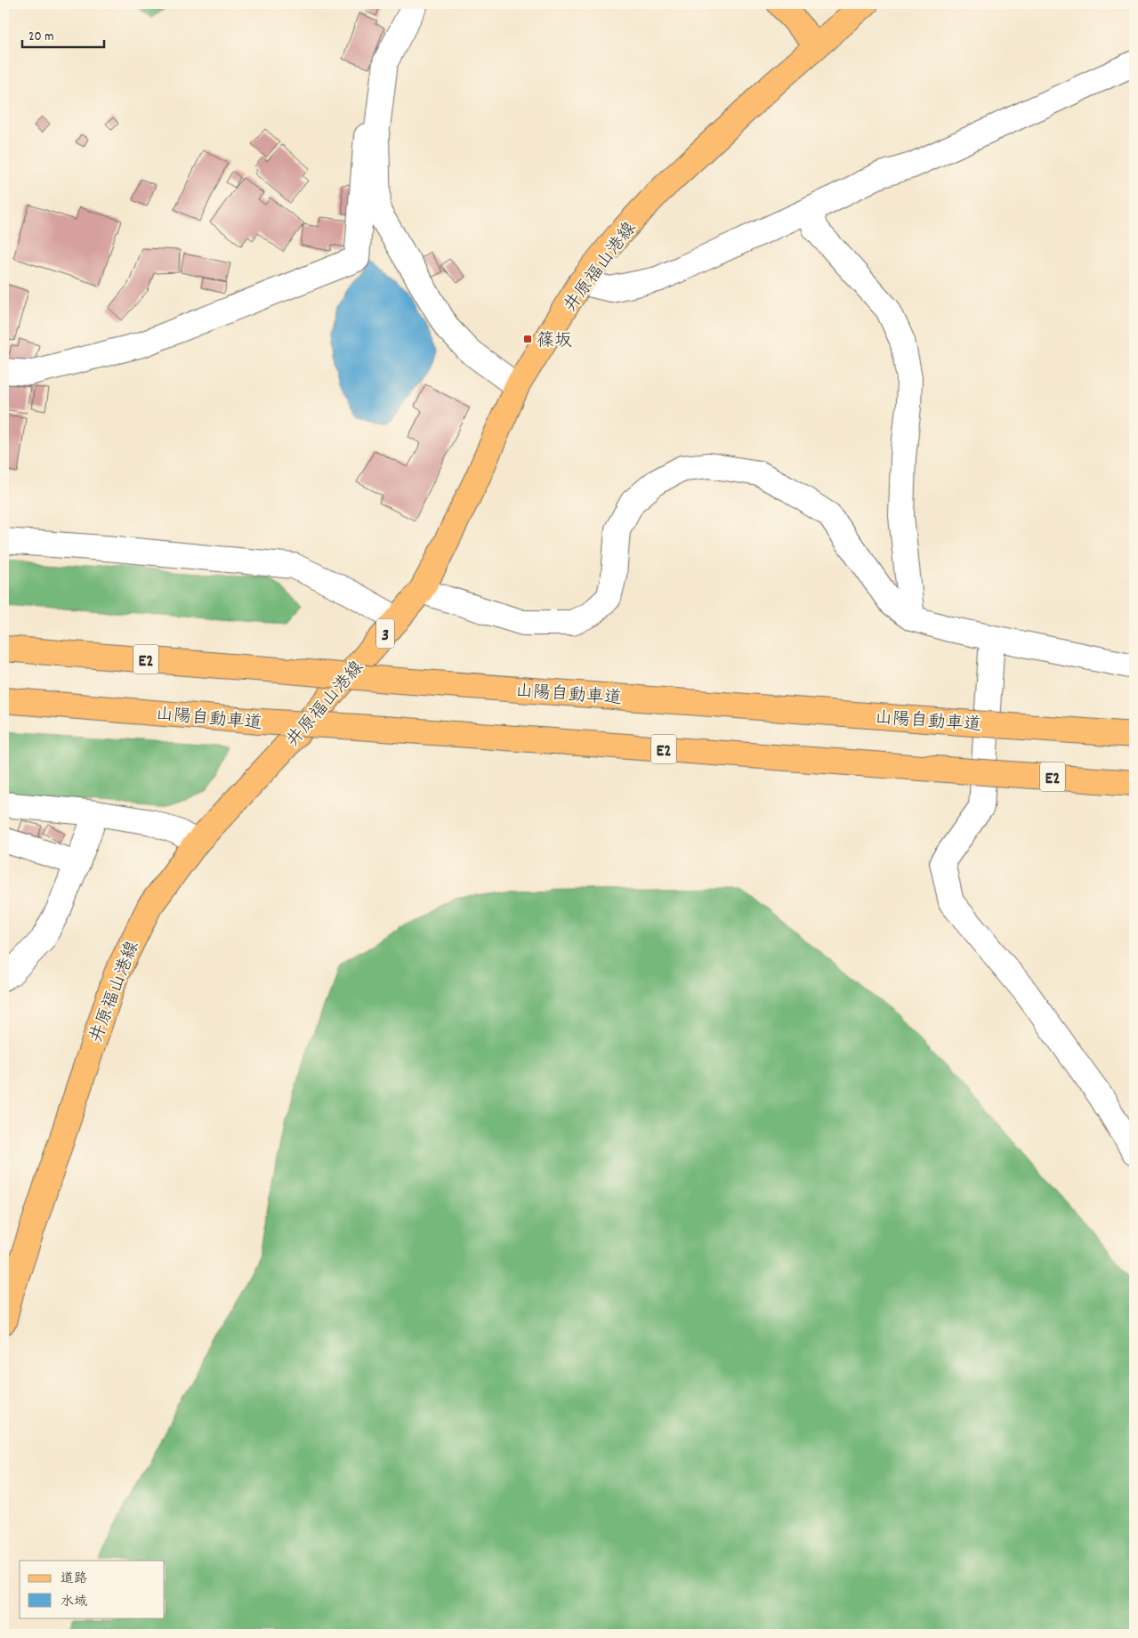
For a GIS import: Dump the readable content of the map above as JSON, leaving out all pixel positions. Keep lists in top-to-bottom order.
{
  "streets": {
    "main road": [
      "井原福山港線",
      "3",
      "E2",
      "山陽自動車道"
    ]
  },
  "places": {
    "transit": ["篠坂"]
  },
  "legend": ["道路", "水域"],
  "scale_bar": "20 m"
}
